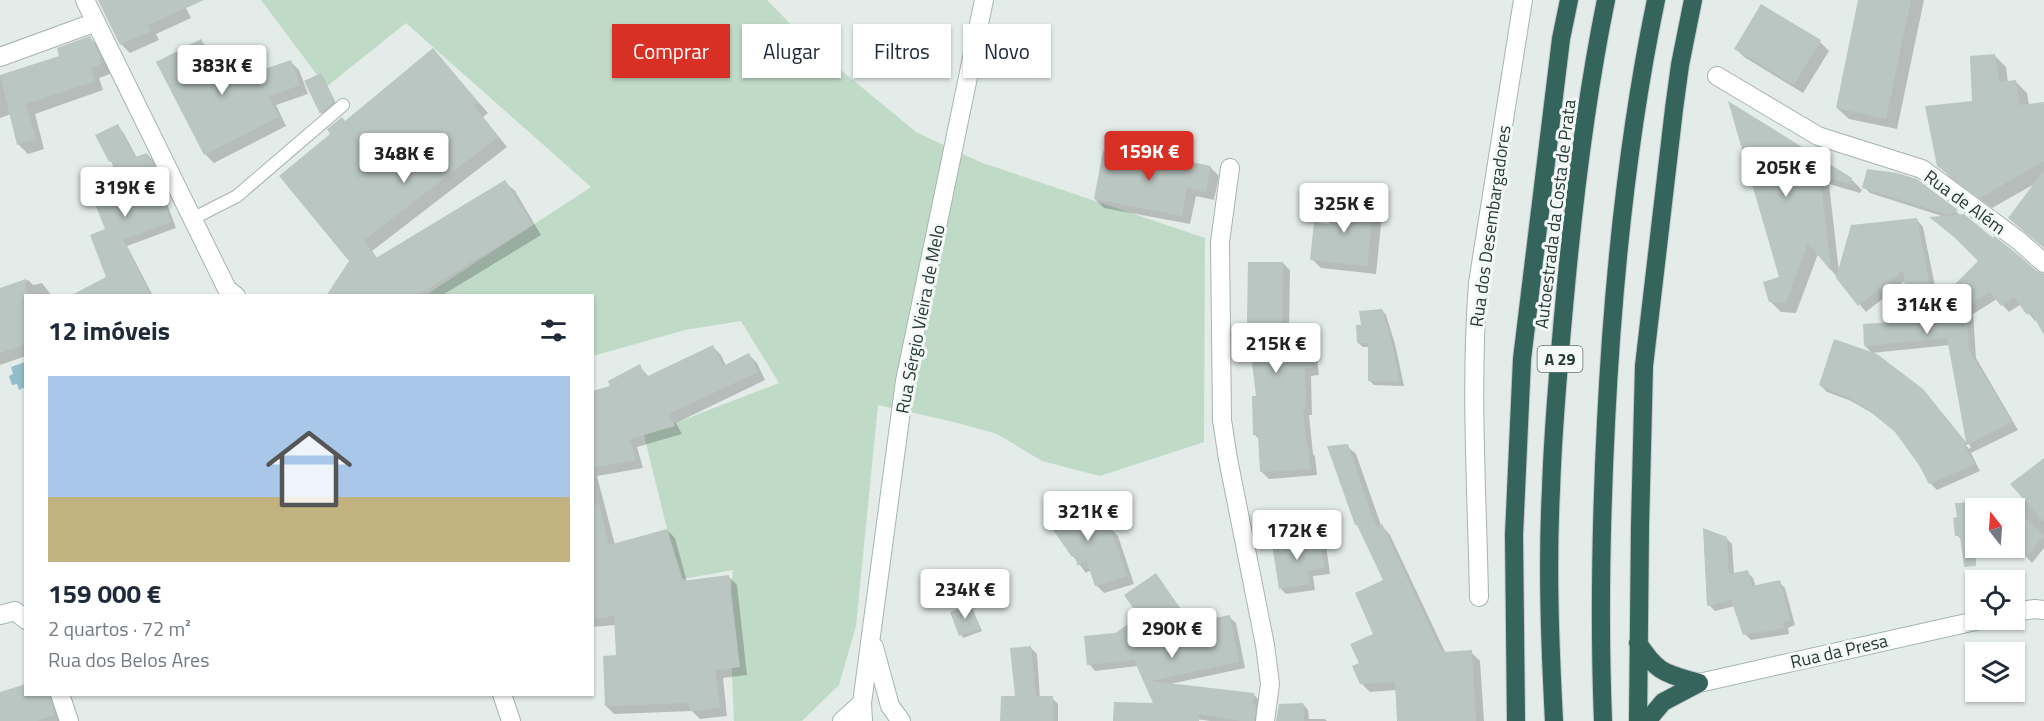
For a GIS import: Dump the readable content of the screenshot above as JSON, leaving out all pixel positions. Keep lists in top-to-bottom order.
{
  "streets": {
    "highway": ["Autoestrada da Costa de Prata", "A 29"],
    "street": [
      "Rua de Além",
      "Rua dos Desembargadores",
      "Rua Sérgio Vieira de Melo",
      "Rua da Presa"
    ]
  },
  "north": "top",
  "page": {
    "chip": [
      "Comprar",
      "Alugar",
      "Filtros",
      "Novo"
    ],
    "price": [
      "383K €",
      "159K €",
      "348K €",
      "205K €",
      "319K €",
      "325K €",
      "314K €",
      "215K €",
      "321K €",
      "172K €",
      "234K €",
      "290K €"
    ],
    "heading": "12 imóveis",
    "list": [
      {
        "name": "159 000 €",
        "note": "2 quartos · 72 m² · Rua dos Belos Ares"
      }
    ]
  }
}
